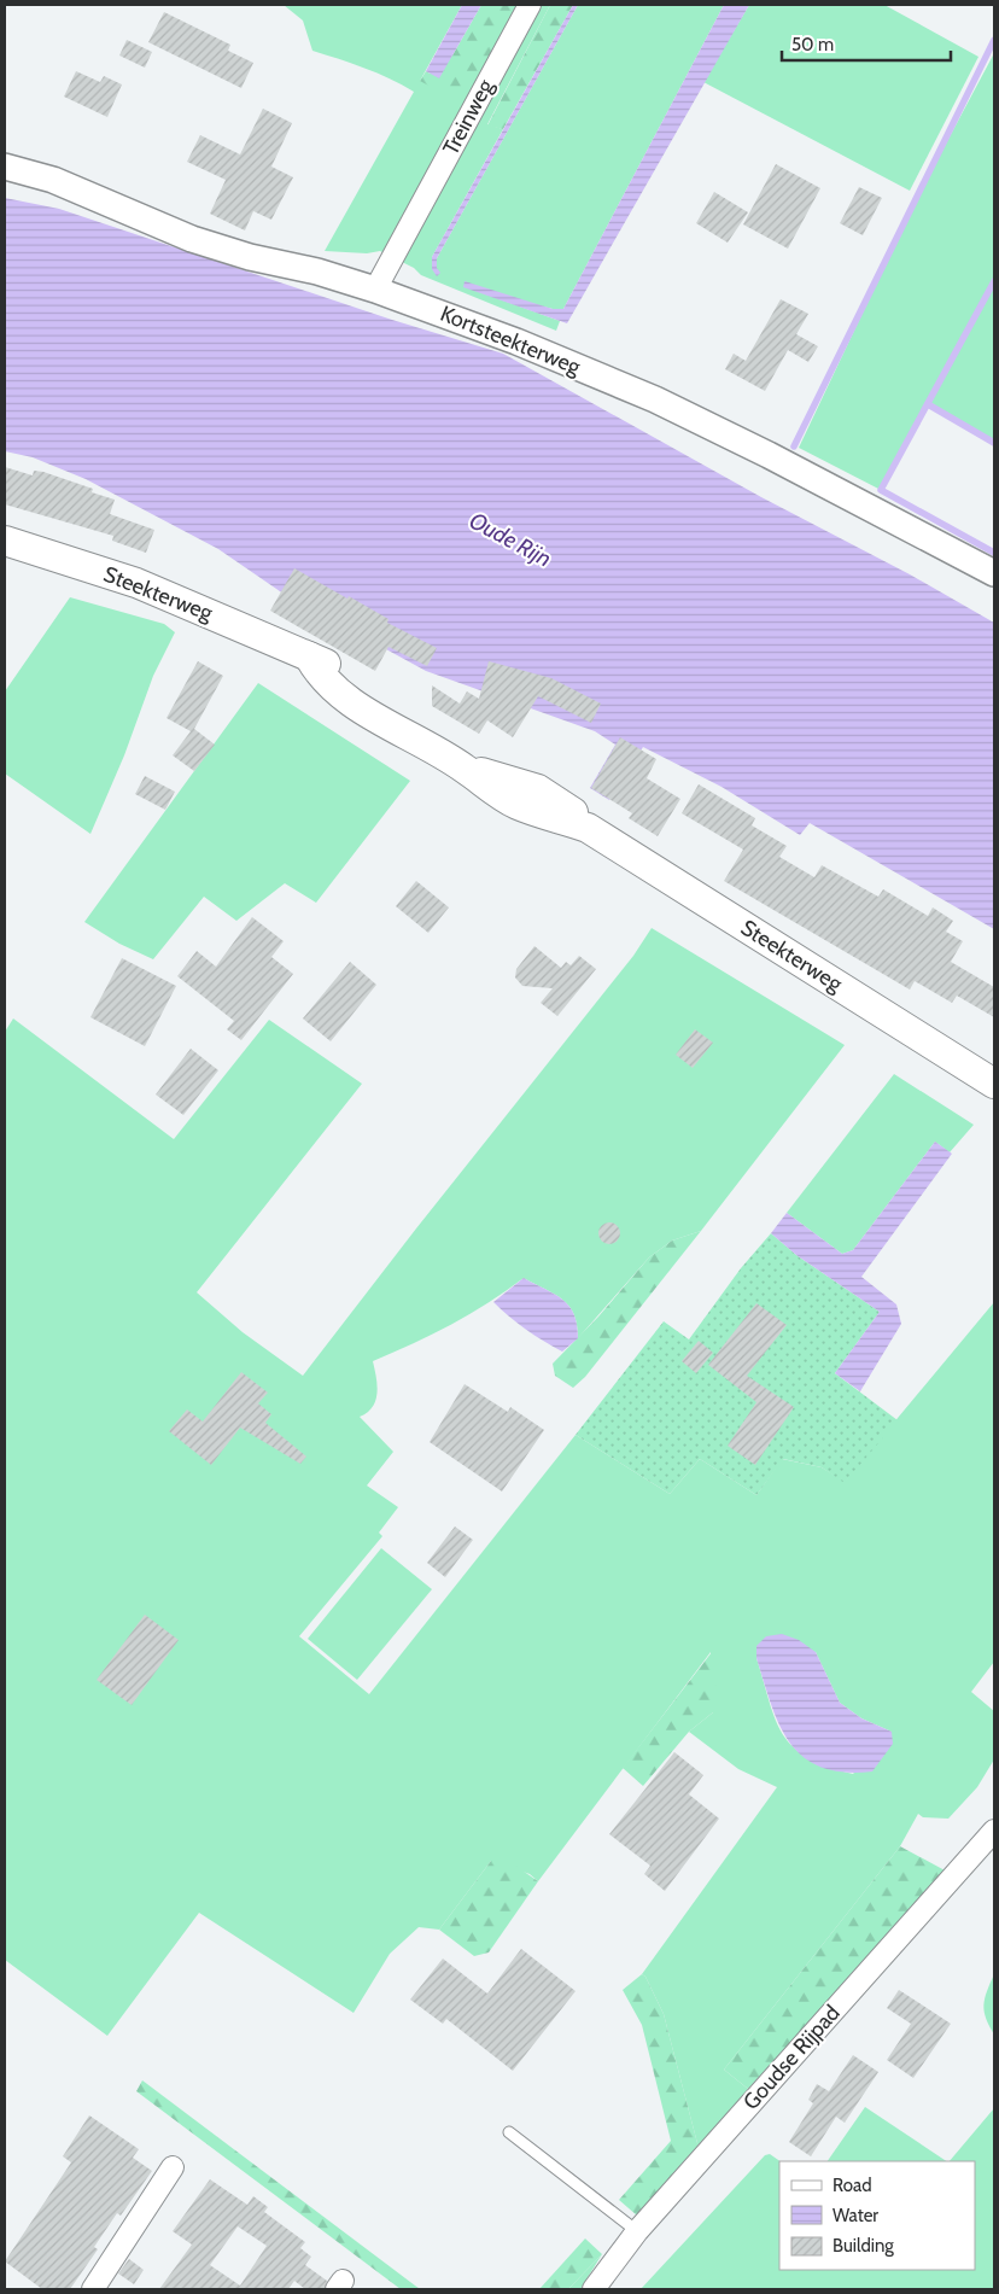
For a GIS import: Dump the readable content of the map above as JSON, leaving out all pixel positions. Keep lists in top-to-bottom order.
{
  "streets": {
    "main road": ["Steekterweg"],
    "street": ["Treinweg", "Kortsteekterweg", "Goudse Rijpad"]
  },
  "crossings": [
    ["Treinweg", "Kortsteekterweg"]
  ],
  "water": ["Oude Rijn"],
  "legend": ["Road", "Water", "Building"],
  "scale_bar": "50 m"
}
